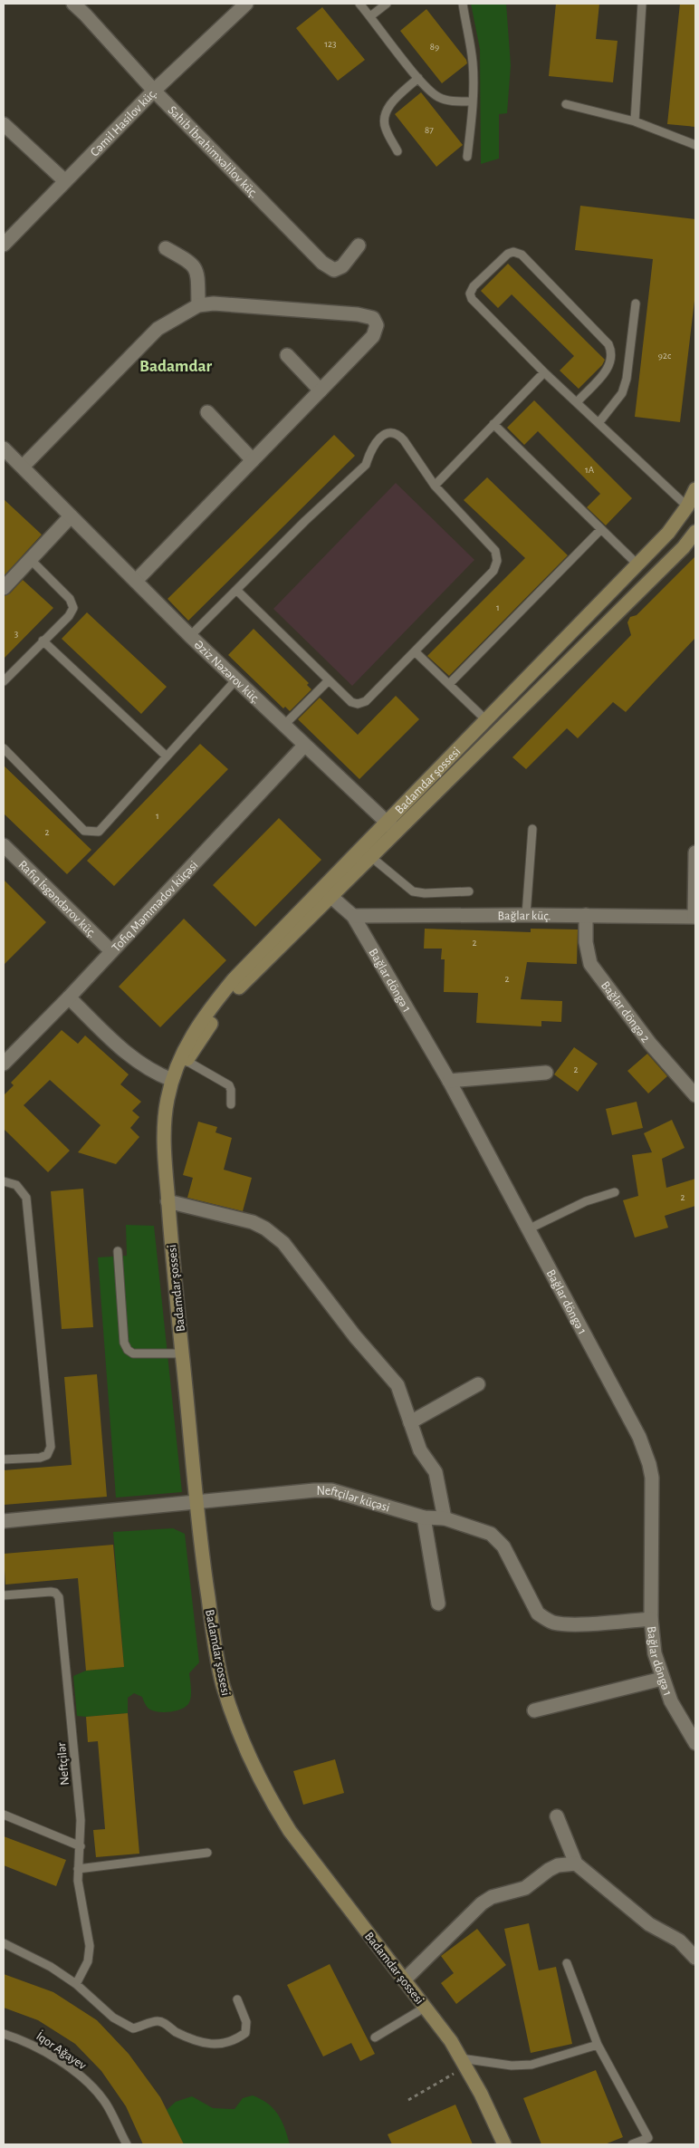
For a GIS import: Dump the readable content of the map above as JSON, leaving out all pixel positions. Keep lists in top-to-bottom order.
{
  "streets": {
    "main road": ["Badamdar şossesi"],
    "street": [
      "Cəmil Hasilov küç.",
      "Sahib İbrahimxəlilov küç.",
      "Əziz Nəzərov küç.",
      "Rafiq İsgəndərov küç.",
      "Tofiq Məmmədov küçəsi",
      "Bağlar küç.",
      "Bağlar döngə 1",
      "Bağlar döngə 2",
      "Neftçilər küçəsi"
    ],
    "lane": ["Neftçilər", "İqor Ağayev"]
  },
  "crossings": [
    ["Cəmil Hasilov küç.", "Sahib İbrahimxəlilov küç."],
    ["Əziz Nəzərov küç.", "Badamdar şossesi"],
    ["Əziz Nəzərov küç.", "Tofiq Məmmədov küçəsi"],
    ["Badamdar şossesi", "Bağlar döngə 1"],
    ["Badamdar şossesi", "Neftçilər küçəsi"],
    ["Rafiq İsgəndərov küç.", "Tofiq Məmmədov küçəsi"],
    ["Bağlar küç.", "Bağlar döngə 1"],
    ["Bağlar küç.", "Bağlar döngə 2"],
    ["Bağlar döngə 1", "Neftçilər küçəsi"]
  ],
  "districts": ["Badamdar"],
  "house_numbers": [
    "123",
    "89",
    "87",
    "92c",
    "1A",
    "1",
    "3",
    "1",
    "2",
    "2",
    "2",
    "2",
    "2"
  ]
}
